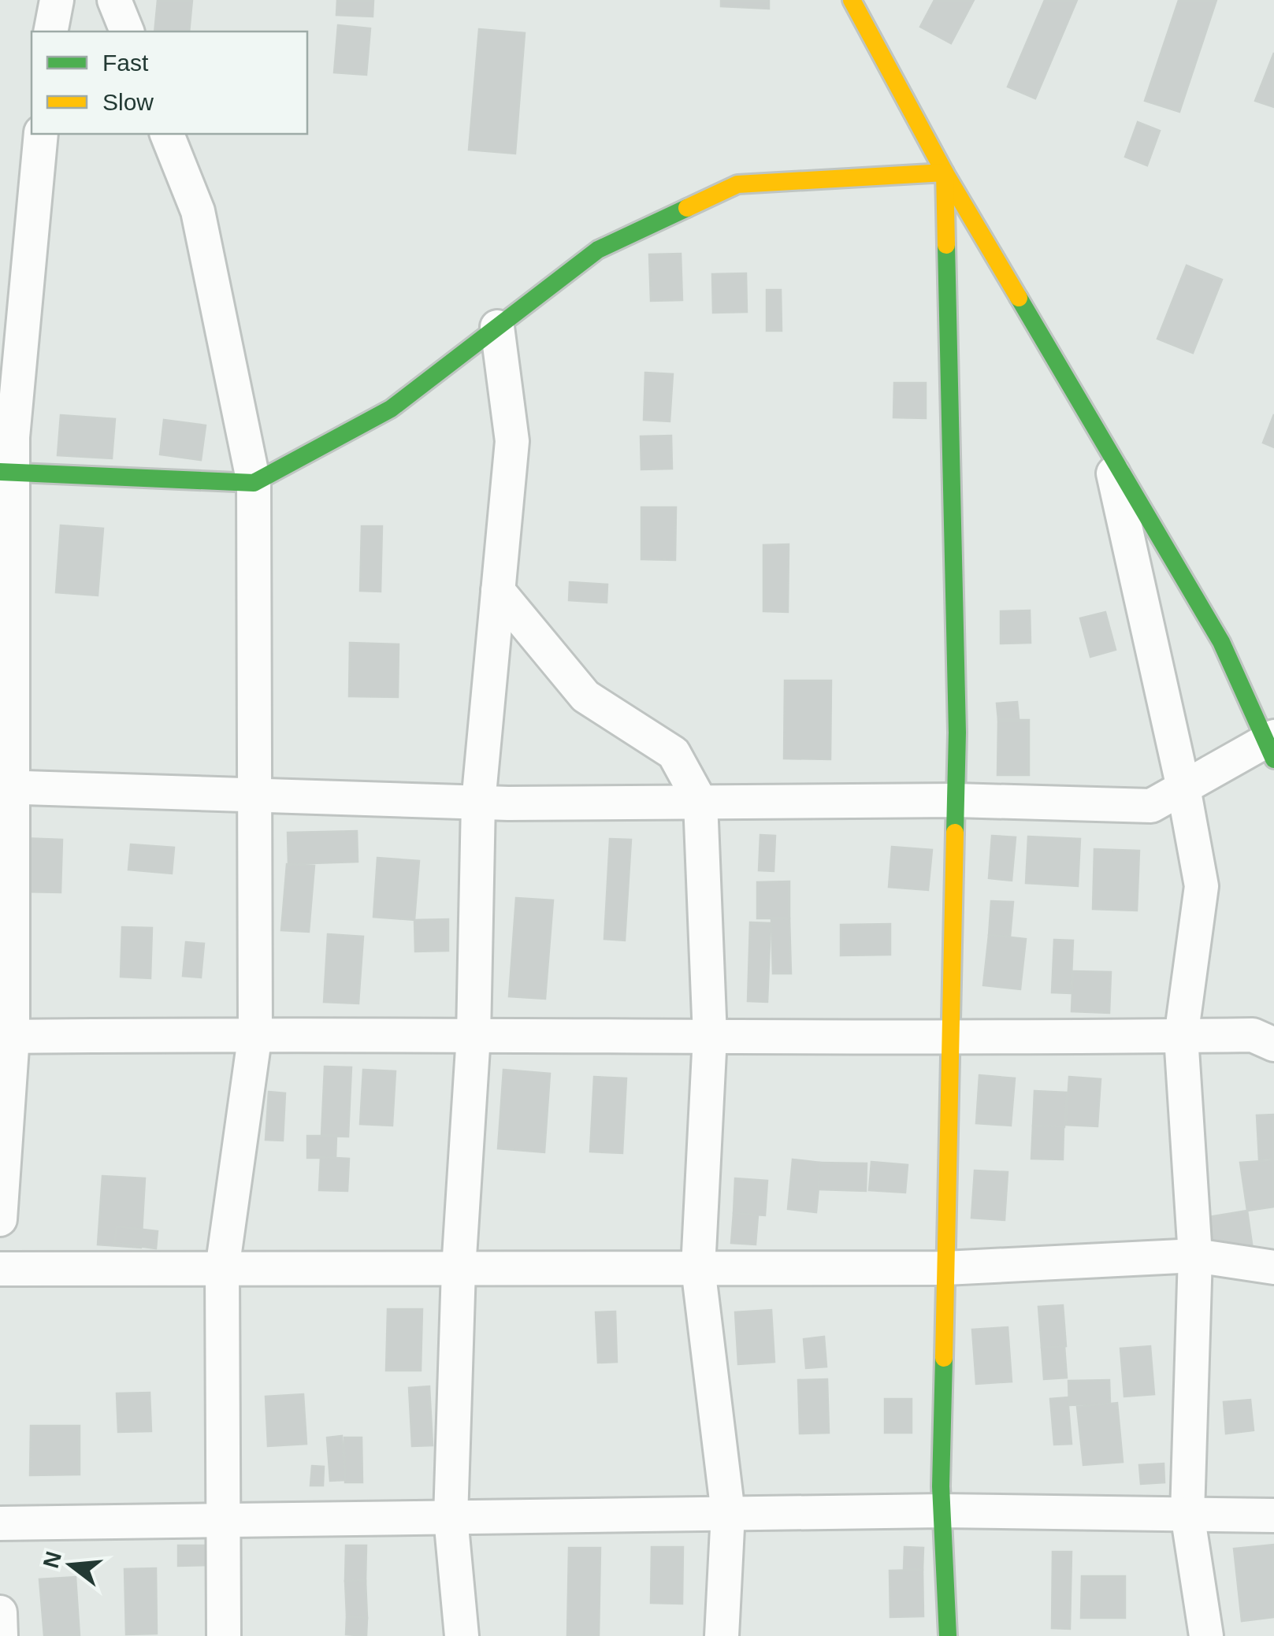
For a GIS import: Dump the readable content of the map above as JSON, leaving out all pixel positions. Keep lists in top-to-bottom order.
{
  "legend": ["Fast", "Slow"],
  "north": "left"
}
